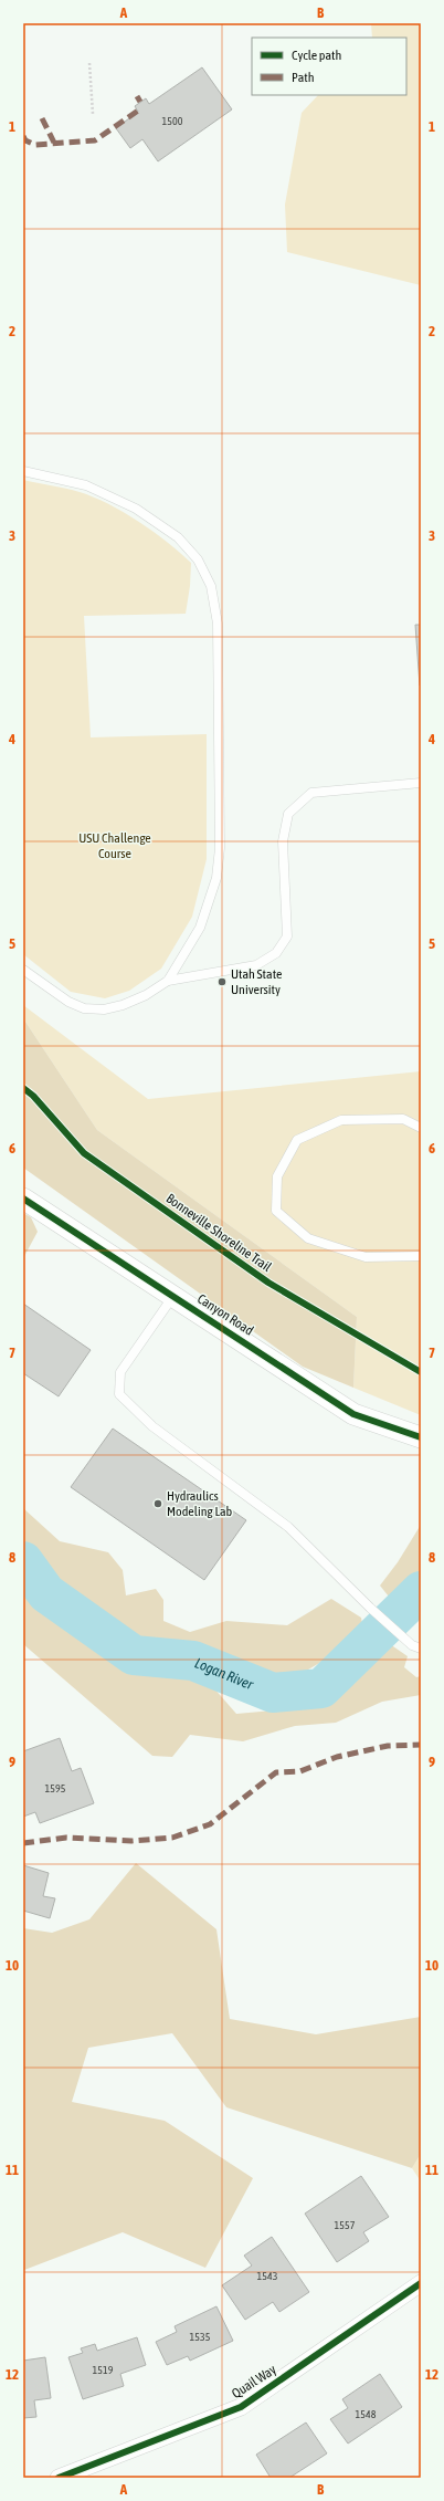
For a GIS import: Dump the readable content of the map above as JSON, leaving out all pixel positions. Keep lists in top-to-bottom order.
{
  "streets": {
    "street": ["Canyon Road", "Quail Way"],
    "cycle path": ["Bonneville Shoreline Trail"]
  },
  "water": ["Logan River"],
  "parks": ["USU Challenge Course"],
  "places": ["Utah State University", "Hydraulics Modeling Lab"],
  "house_numbers": [
    "1500",
    "1595",
    "1557",
    "1543",
    "1535",
    "1519",
    "1548"
  ],
  "legend": ["Cycle path", "Path"],
  "grid": {
    "columns": ["A", "B"],
    "rows": [
      "1",
      "2",
      "3",
      "4",
      "5",
      "6",
      "7",
      "8",
      "9",
      "10",
      "11",
      "12"
    ]
  }
}
